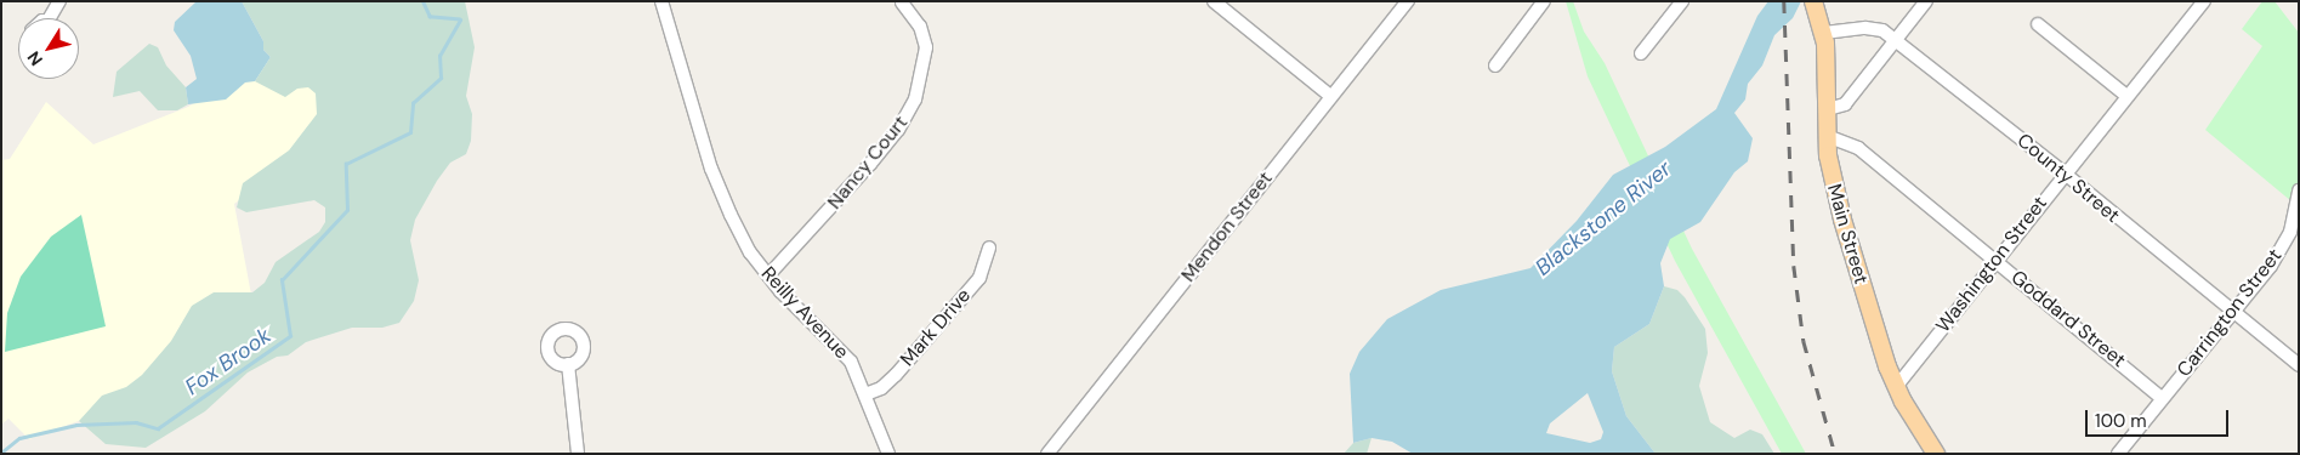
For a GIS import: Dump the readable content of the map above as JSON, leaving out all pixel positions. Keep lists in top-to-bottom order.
{
  "streets": {
    "main road": ["Main Street"],
    "street": [
      "Nancy Court",
      "County Street",
      "Mendon Street",
      "Washington Street",
      "Reilly Avenue",
      "Carrington Street",
      "Goddard Street",
      "Mark Drive"
    ]
  },
  "crossings": [
    ["Nancy Court", "Reilly Avenue"],
    ["County Street", "Main Street"],
    ["County Street", "Washington Street"],
    ["County Street", "Carrington Street"],
    ["Main Street", "Washington Street"],
    ["Main Street", "Goddard Street"],
    ["Washington Street", "Goddard Street"],
    ["Reilly Avenue", "Mark Drive"],
    ["Carrington Street", "Goddard Street"]
  ],
  "water": ["Blackstone River", "Fox Brook"],
  "scale_bar": "100 m",
  "north": "bottom left"
}
